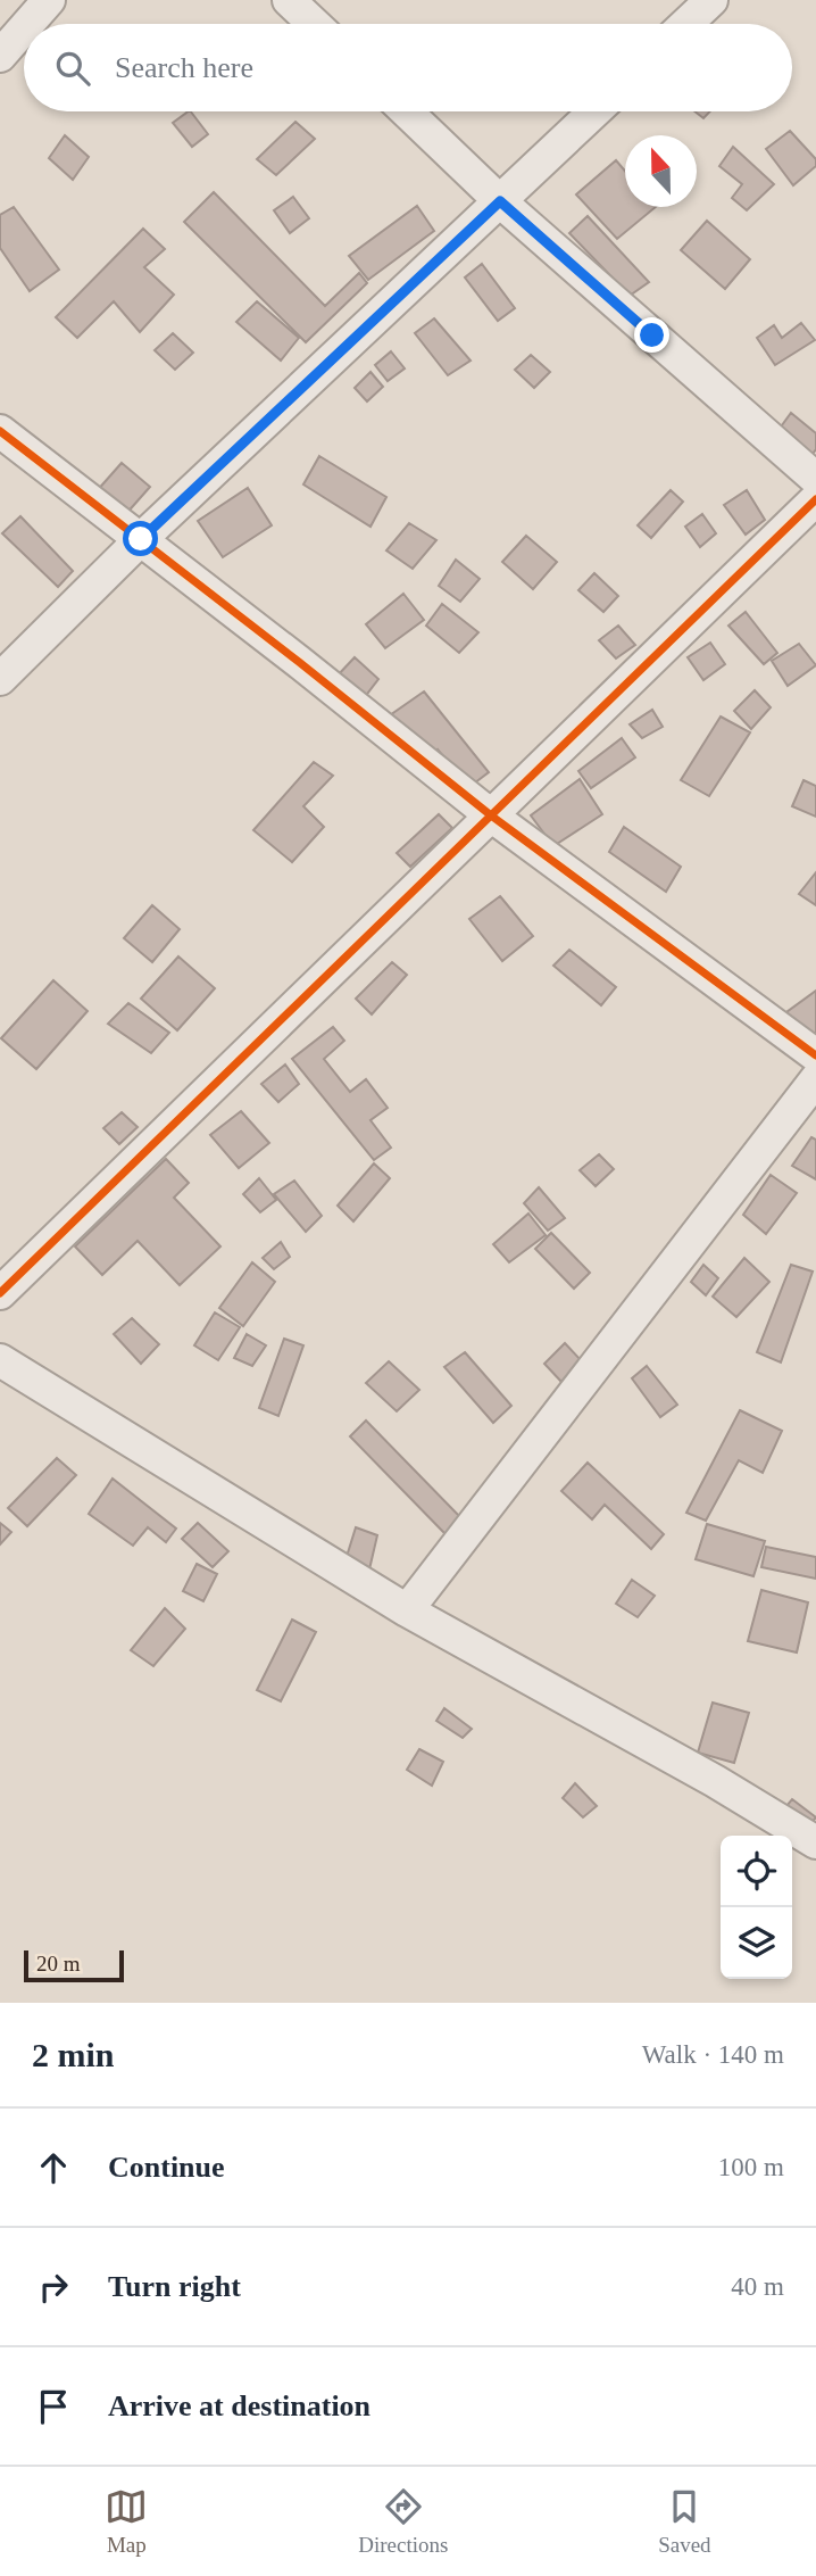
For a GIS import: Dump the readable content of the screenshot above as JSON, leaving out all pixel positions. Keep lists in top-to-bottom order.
{
  "scale_bar": "20 m",
  "north": "top",
  "page": {
    "search": "Search here",
    "scale": "20 m",
    "heading": ["2 min", "Walk · 140 m"],
    "list": [
      ["Continue", "100 m"],
      ["Turn right", "40 m"],
      "Arrive at destination"
    ],
    "nav": ["Map", "Directions", "Saved"]
  }
}
